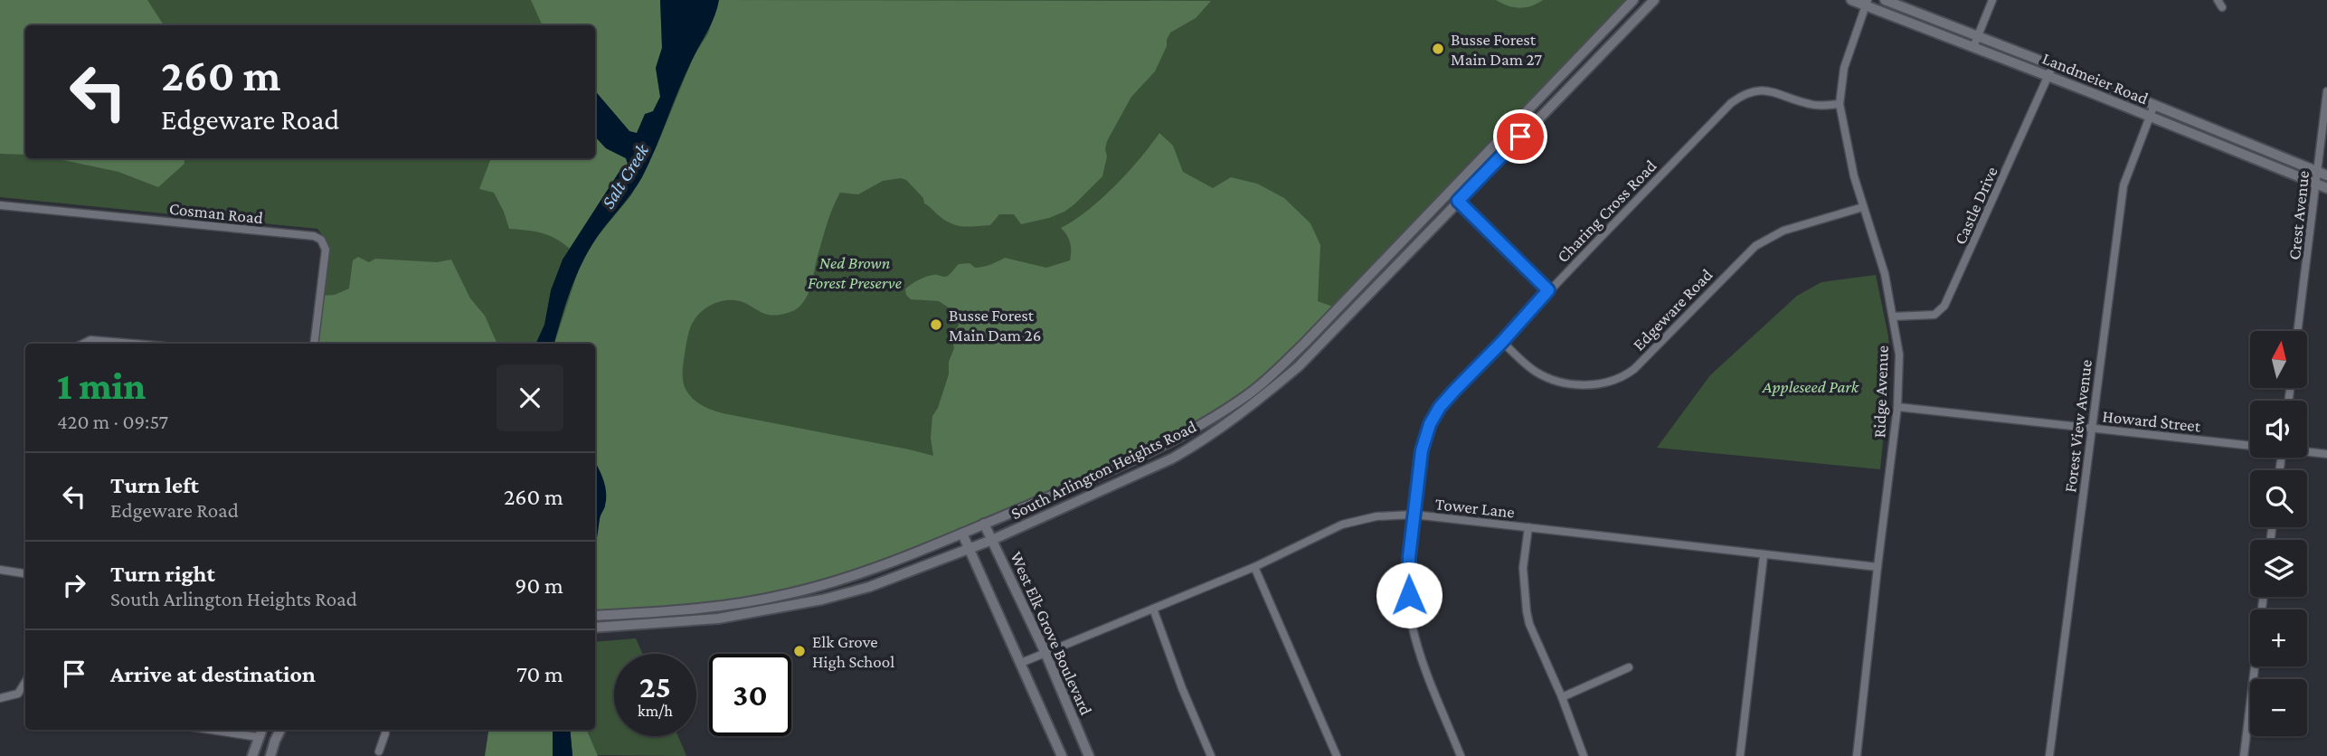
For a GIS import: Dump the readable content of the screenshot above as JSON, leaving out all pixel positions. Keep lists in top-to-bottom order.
{
  "streets": {
    "main road": ["Landmeier Road", "South Arlington Heights Road", "West Elk Grove Boulevard"],
    "street": [
      "Castle Drive",
      "Charing Cross Road",
      "Cosman Road",
      "Crest Avenue",
      "Edgeware Road",
      "Ridge Avenue",
      "Howard Street",
      "Forest View Avenue",
      "Tower Lane"
    ]
  },
  "crossings": [
    ["Landmeier Road", "Castle Drive"],
    ["Landmeier Road", "Crest Avenue"],
    ["Landmeier Road", "Ridge Avenue"],
    ["Landmeier Road", "Forest View Avenue"],
    ["Castle Drive", "Ridge Avenue"],
    ["Charing Cross Road", "Edgeware Road"],
    ["Charing Cross Road", "Ridge Avenue"],
    ["Charing Cross Road", "Tower Lane"],
    ["Edgeware Road", "Ridge Avenue"],
    ["Ridge Avenue", "Howard Street"],
    ["Ridge Avenue", "Tower Lane"],
    ["Howard Street", "Forest View Avenue"],
    ["South Arlington Heights Road", "West Elk Grove Boulevard"],
    ["Tower Lane", "West Elk Grove Boulevard"]
  ],
  "water": ["Salt Creek"],
  "parks": ["Ned Brown Forest Preserve", "Appleseed Park"],
  "places": ["Busse Forest Main Dam 27", "Busse Forest Main Dam 26", "Elk Grove High School"],
  "north": "top",
  "page": {
    "turn": ["260 m", "Edgeware Road"],
    "map_buttons": ["+", "−"],
    "heading": ["1 min", "420 m · 09:57"],
    "list": [
      {
        "name": "Turn left",
        "note": "Edgeware Road",
        "value": "260 m"
      },
      {
        "name": "Turn right",
        "note": "South Arlington Heights Road",
        "value": "90 m"
      },
      {
        "name": "Arrive at destination",
        "value": "70 m"
      }
    ],
    "speed": "25 km/h",
    "limit": "30"
  }
}
